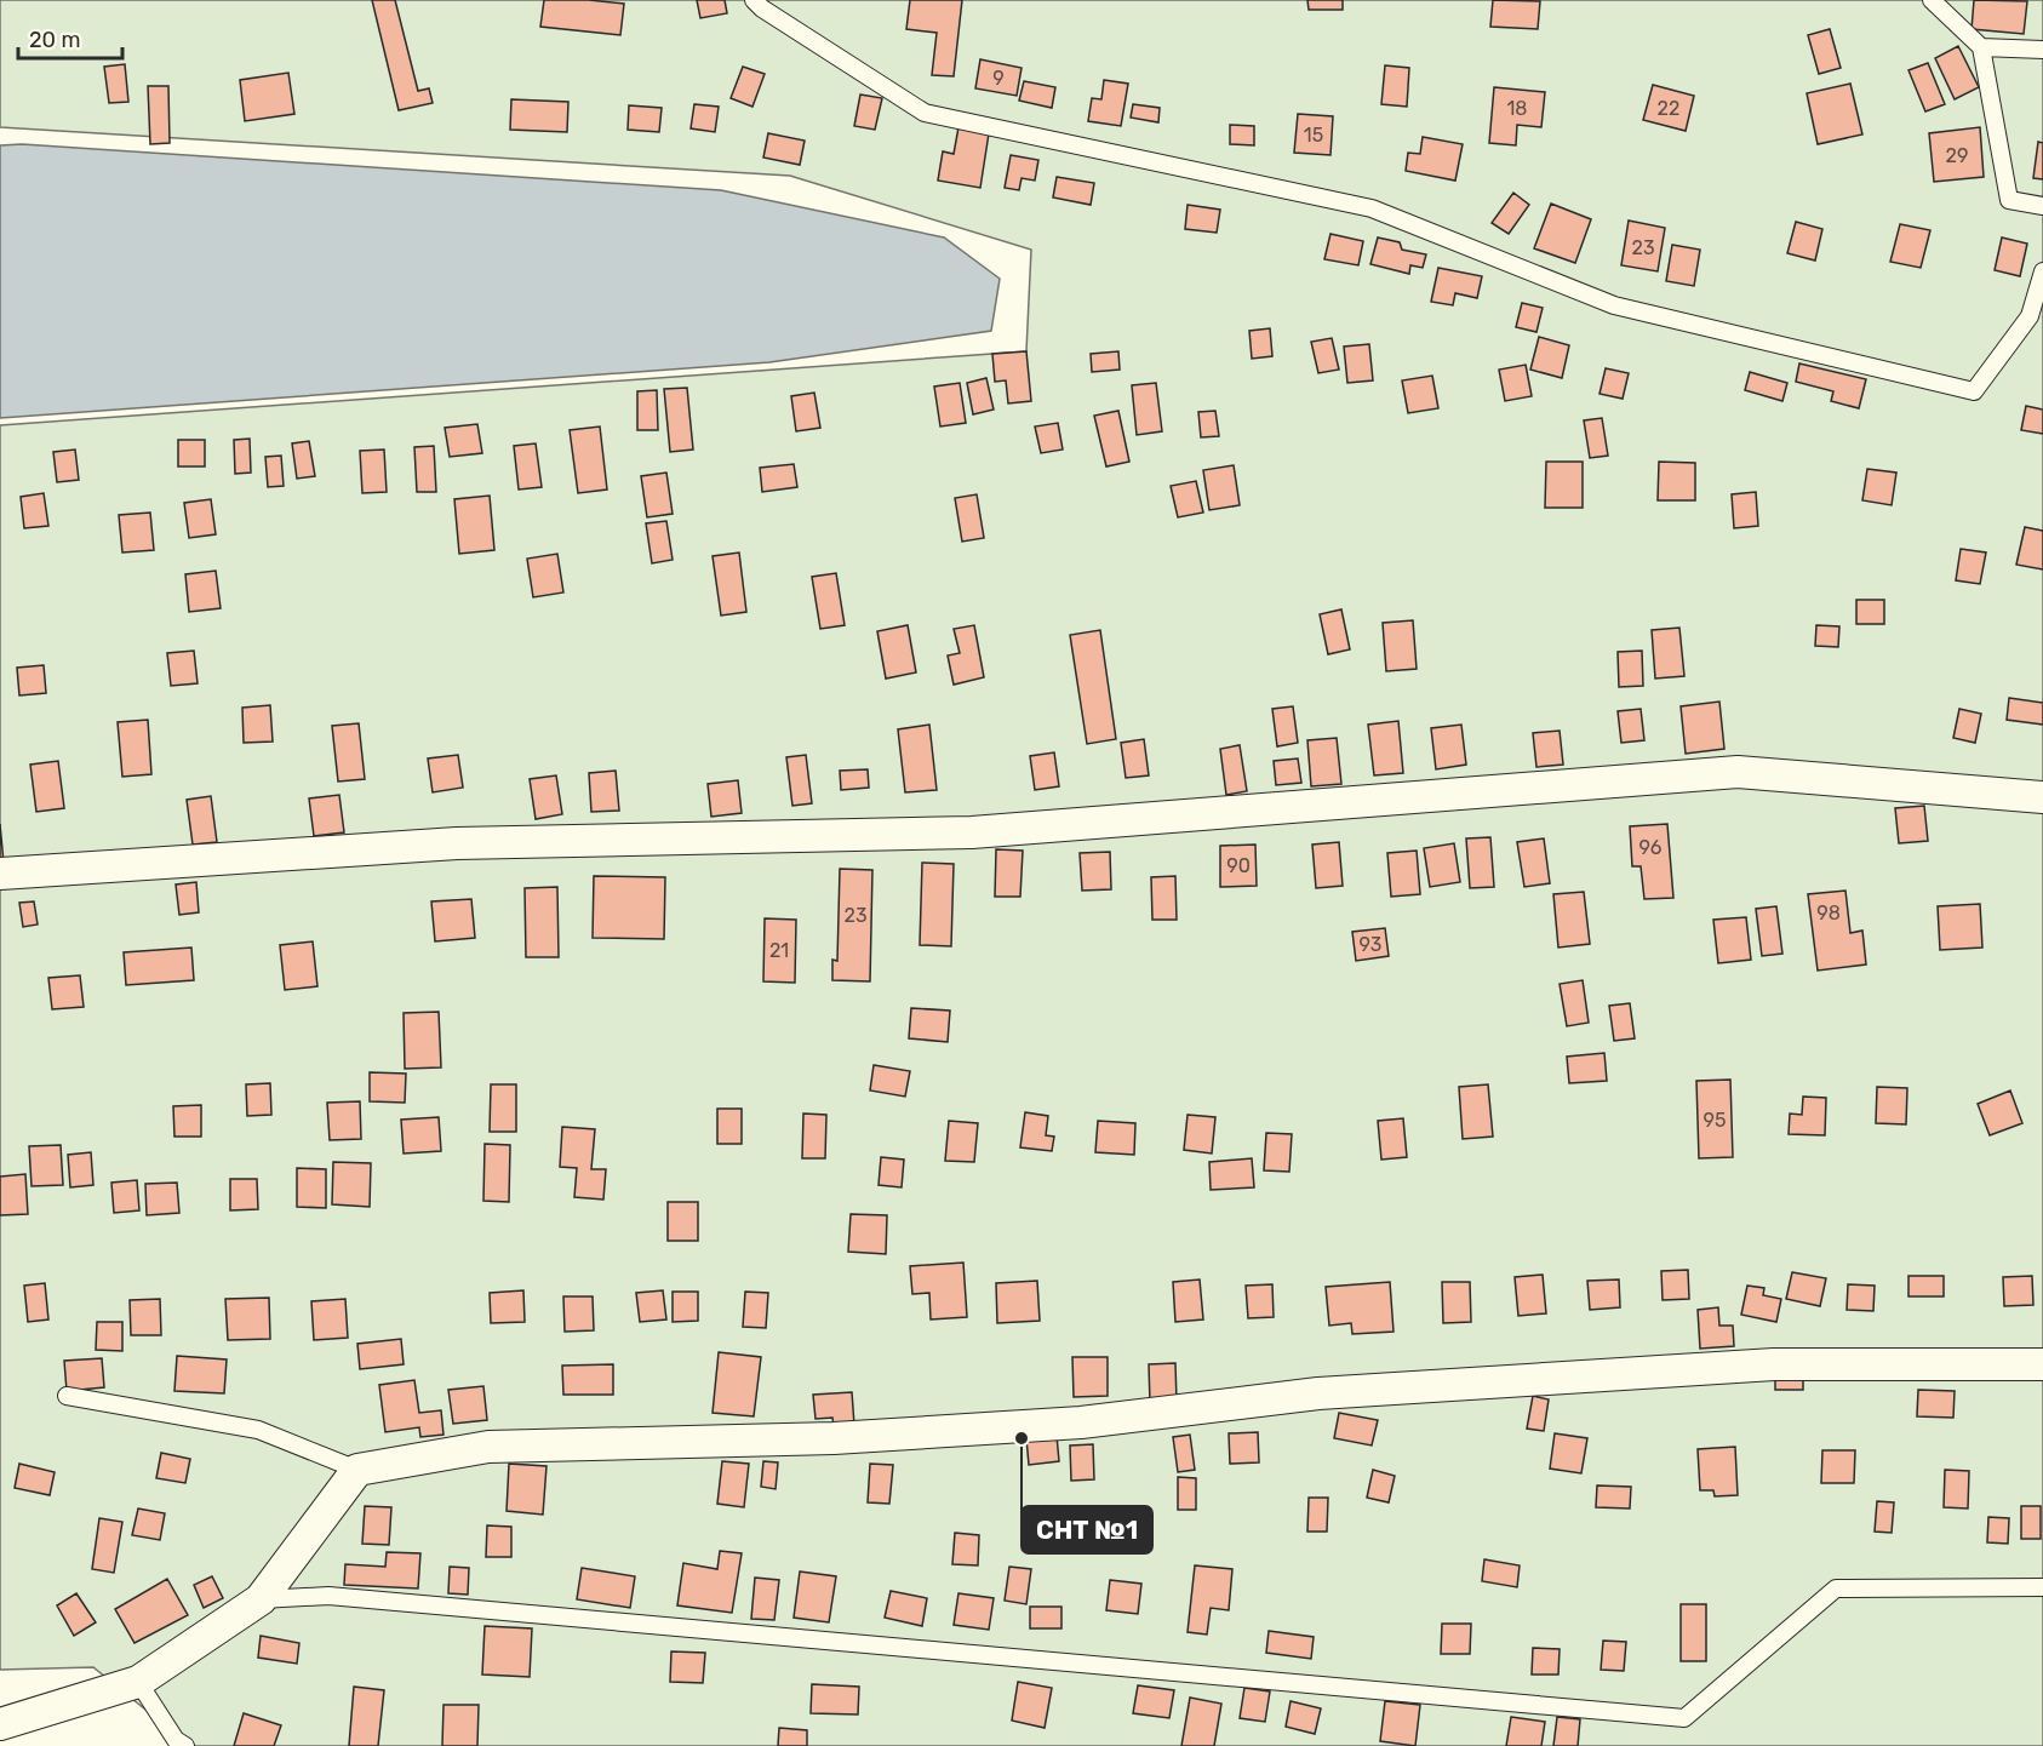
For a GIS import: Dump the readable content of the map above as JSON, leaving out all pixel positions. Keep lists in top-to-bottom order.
{
  "places": ["СНТ №1"],
  "house_numbers": [
    "9",
    "18",
    "22",
    "15",
    "29",
    "23",
    "96",
    "90",
    "98",
    "23",
    "93",
    "21",
    "95"
  ],
  "scale_bar": "20 m"
}
